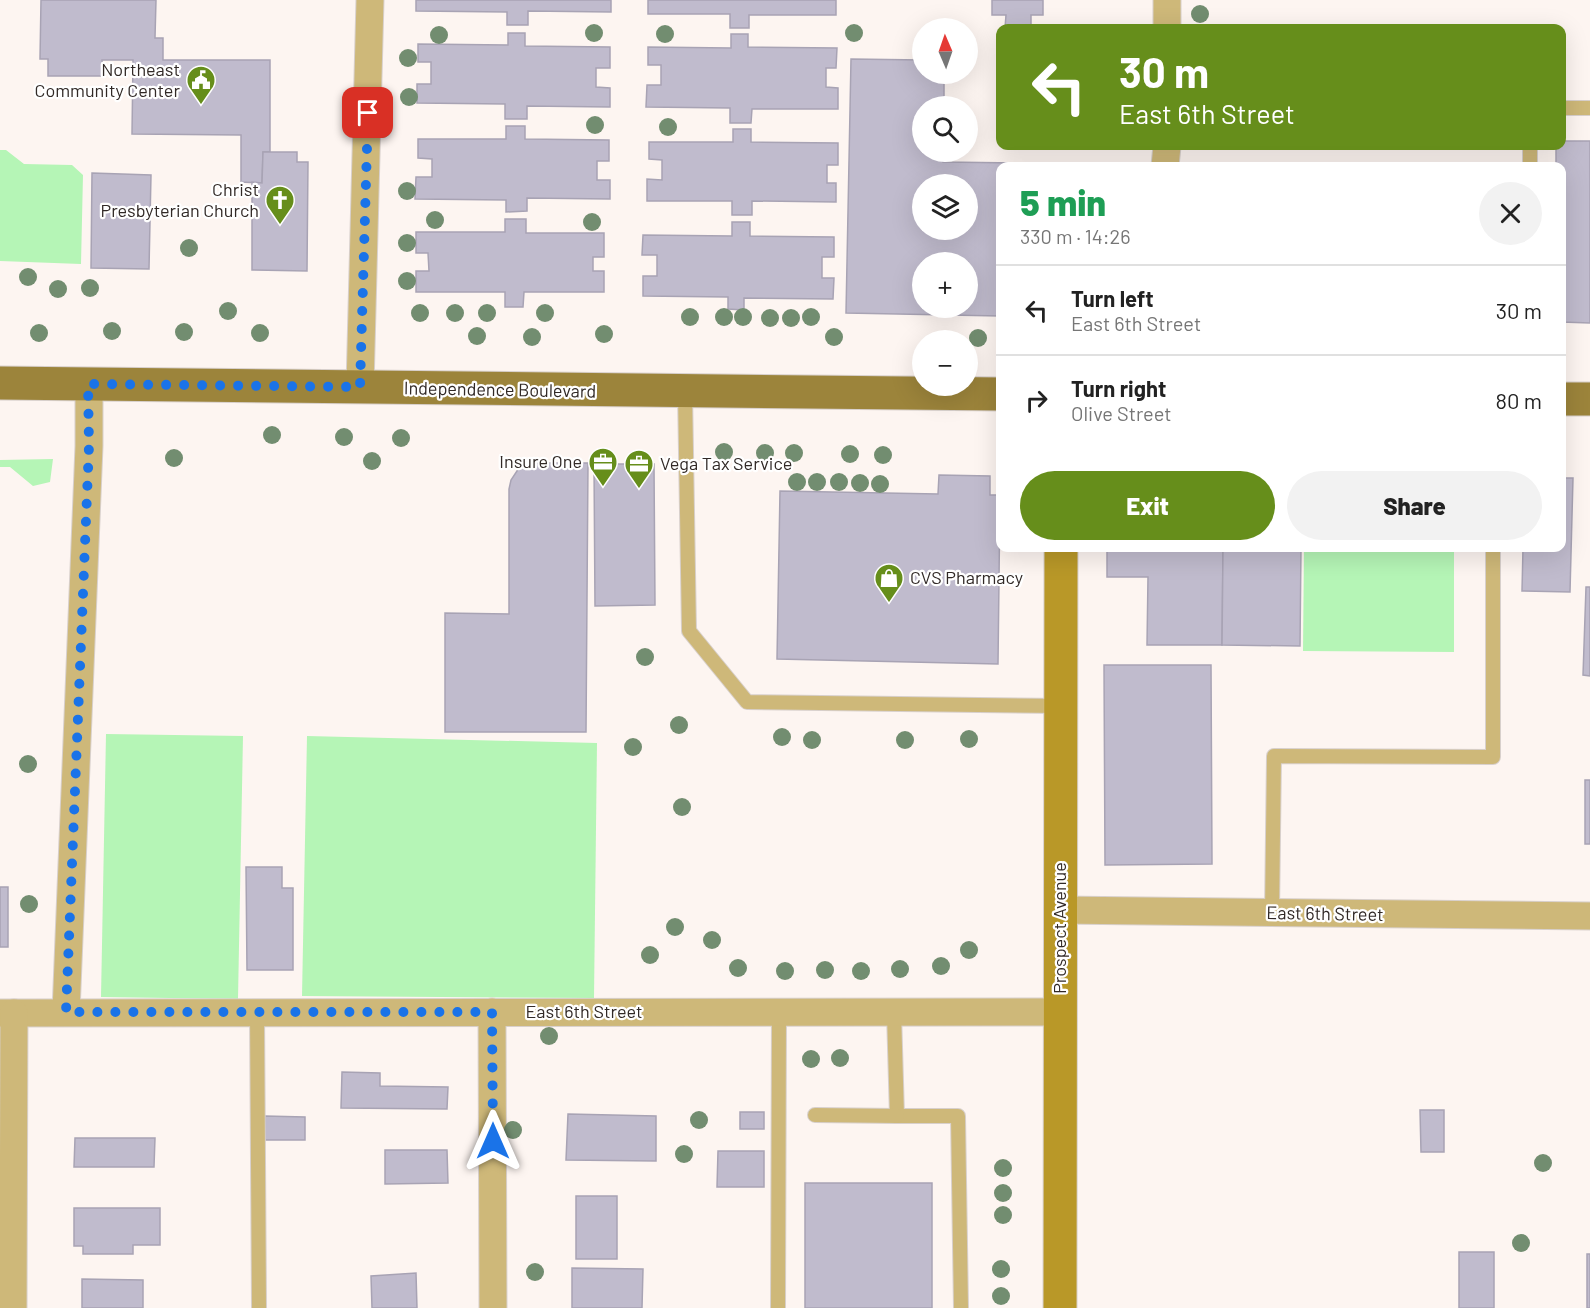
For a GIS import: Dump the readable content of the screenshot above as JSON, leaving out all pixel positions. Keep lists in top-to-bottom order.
{
  "streets": {
    "main road": ["Independence Boulevard", "Prospect Avenue"],
    "street": ["East 6th Street"]
  },
  "crossings": [
    ["East 6th Street", "Prospect Avenue"]
  ],
  "places": {
    "public building": ["Northeast Community Center"],
    "church": ["Christ Presbyterian Church"],
    "office": ["Insure One", "Vega Tax Service"],
    "shop": ["CVS Pharmacy"]
  },
  "north": "top",
  "page": {
    "map_buttons": ["+", "−"],
    "turn": ["30 m", "East 6th Street"],
    "heading": ["5 min", "330 m · 14:26"],
    "list": [
      {
        "name": "Turn left",
        "note": "East 6th Street",
        "value": "30 m"
      },
      {
        "name": "Turn right",
        "note": "Olive Street",
        "value": "80 m"
      }
    ],
    "buttons": ["Exit", "Share"]
  }
}
